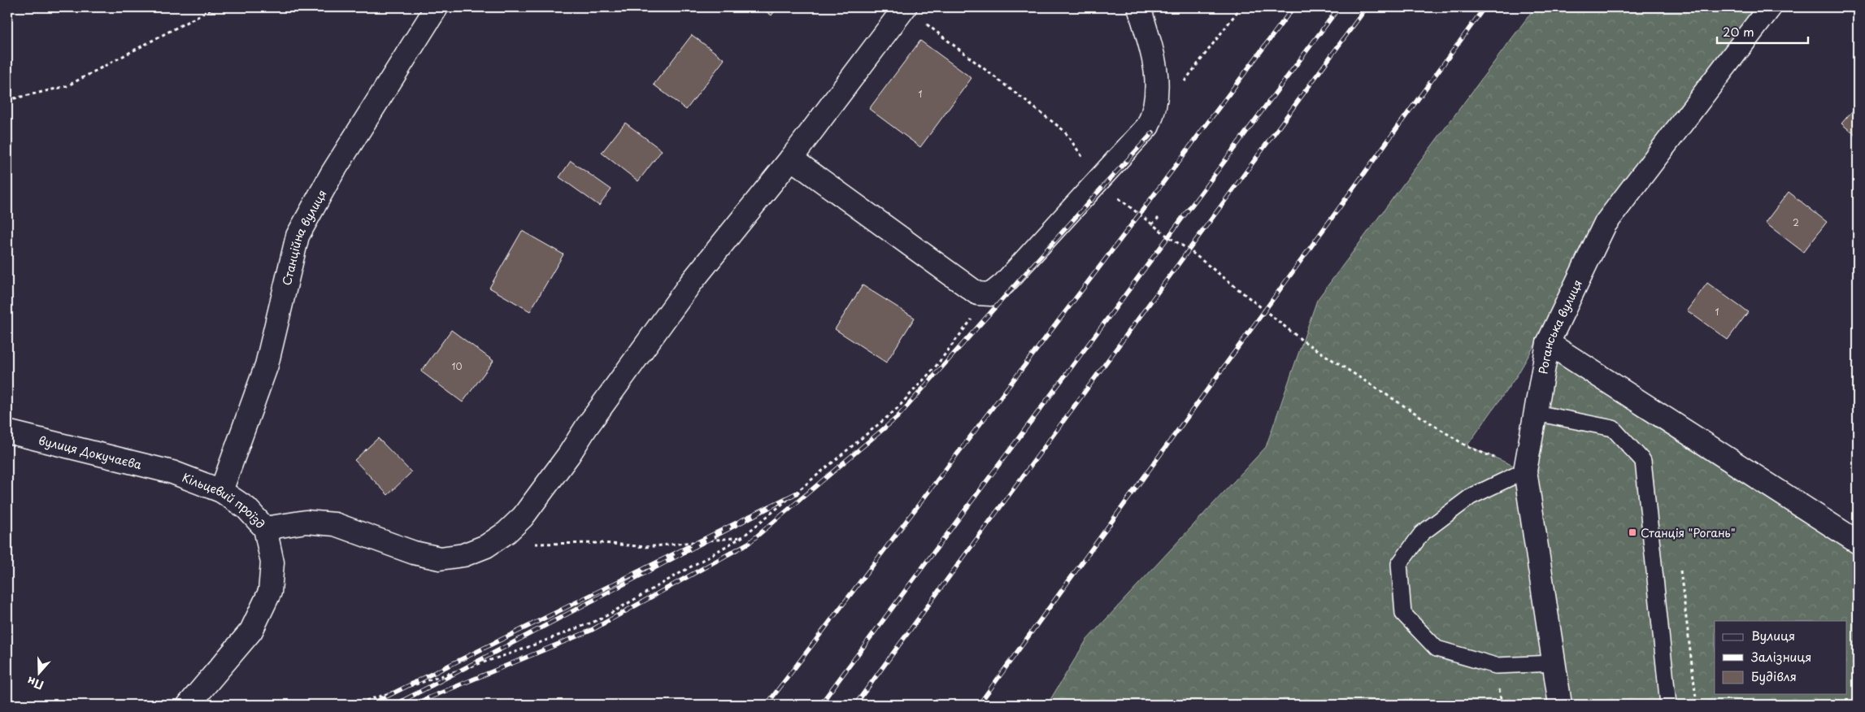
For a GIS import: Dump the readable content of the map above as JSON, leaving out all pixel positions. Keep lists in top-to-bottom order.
{
  "streets": {
    "street": [
      "Станційна вулиця",
      "Роганська вулиця",
      "вулиця Докучаєва",
      "Кільцевий проїзд"
    ]
  },
  "crossings": [
    ["Станційна вулиця", "Кільцевий проїзд"],
    ["вулиця Докучаєва", "Кільцевий проїзд"]
  ],
  "places": {
    "transit": ["Станція \"Рогань\""]
  },
  "house_numbers": [
    "1",
    "2",
    "1",
    "10"
  ],
  "legend": ["Вулиця", "Залізниця", "Будівля"],
  "scale_bar": "20 m",
  "north": "bottom"
}
